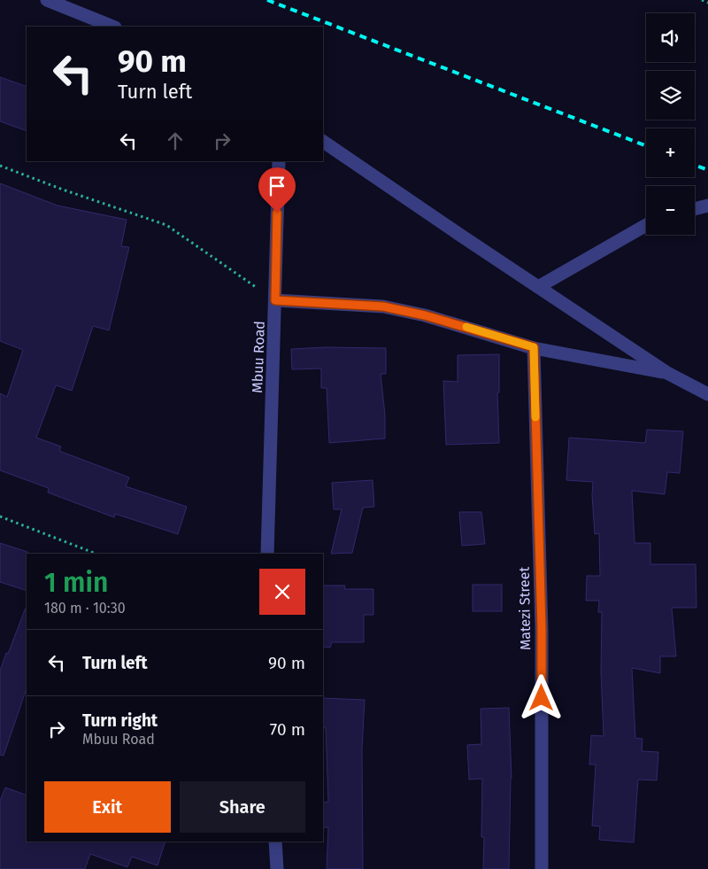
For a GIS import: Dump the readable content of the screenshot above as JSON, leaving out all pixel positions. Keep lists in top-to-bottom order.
{
  "streets": {
    "street": ["Mbuu Road", "Matezi Street"]
  },
  "page": {
    "map_buttons": ["+", "−"],
    "turn": ["90 m", "Turn left"],
    "heading": ["1 min", "180 m · 10:30"],
    "list": [
      {
        "name": "Turn left",
        "value": "90 m"
      },
      {
        "name": "Turn right",
        "note": "Mbuu Road",
        "value": "70 m"
      }
    ],
    "buttons": ["Exit", "Share"]
  }
}
